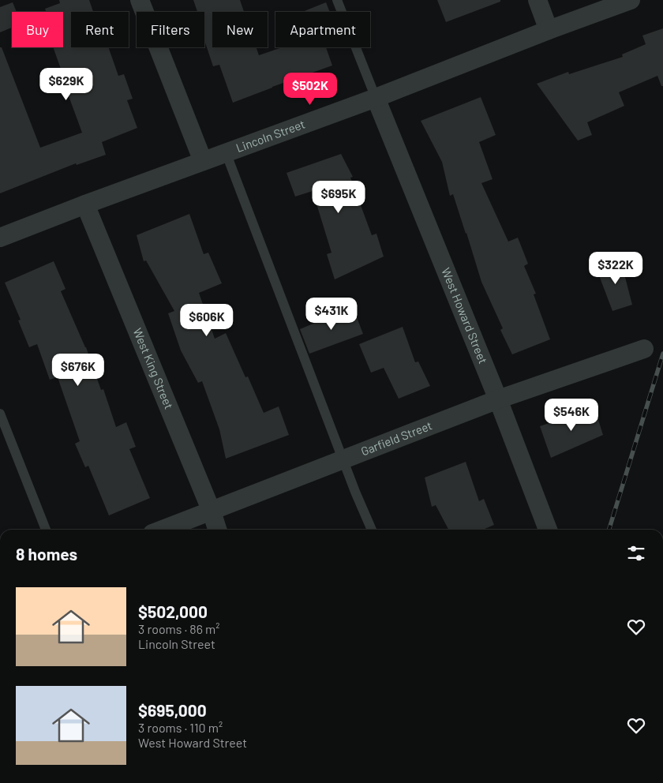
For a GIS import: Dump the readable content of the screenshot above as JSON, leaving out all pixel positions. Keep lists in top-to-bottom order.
{
  "streets": {
    "street": [
      "Lincoln Street",
      "West Howard Street",
      "West King Street",
      "Garfield Street"
    ]
  },
  "crossings": [
    ["Lincoln Street", "West Howard Street"],
    ["Lincoln Street", "West King Street"],
    ["West Howard Street", "Garfield Street"],
    ["West King Street", "Garfield Street"]
  ],
  "page": {
    "chip": [
      "Buy",
      "Rent",
      "Filters",
      "New",
      "Apartment"
    ],
    "price": [
      "$629K",
      "$502K",
      "$695K",
      "$322K",
      "$431K",
      "$606K",
      "$676K",
      "$546K"
    ],
    "heading": "8 homes",
    "list": [
      {
        "name": "$502,000",
        "note": "3 rooms · 86 m² · Lincoln Street"
      },
      {
        "name": "$695,000",
        "note": "3 rooms · 110 m² · West Howard Street"
      }
    ]
  }
}
